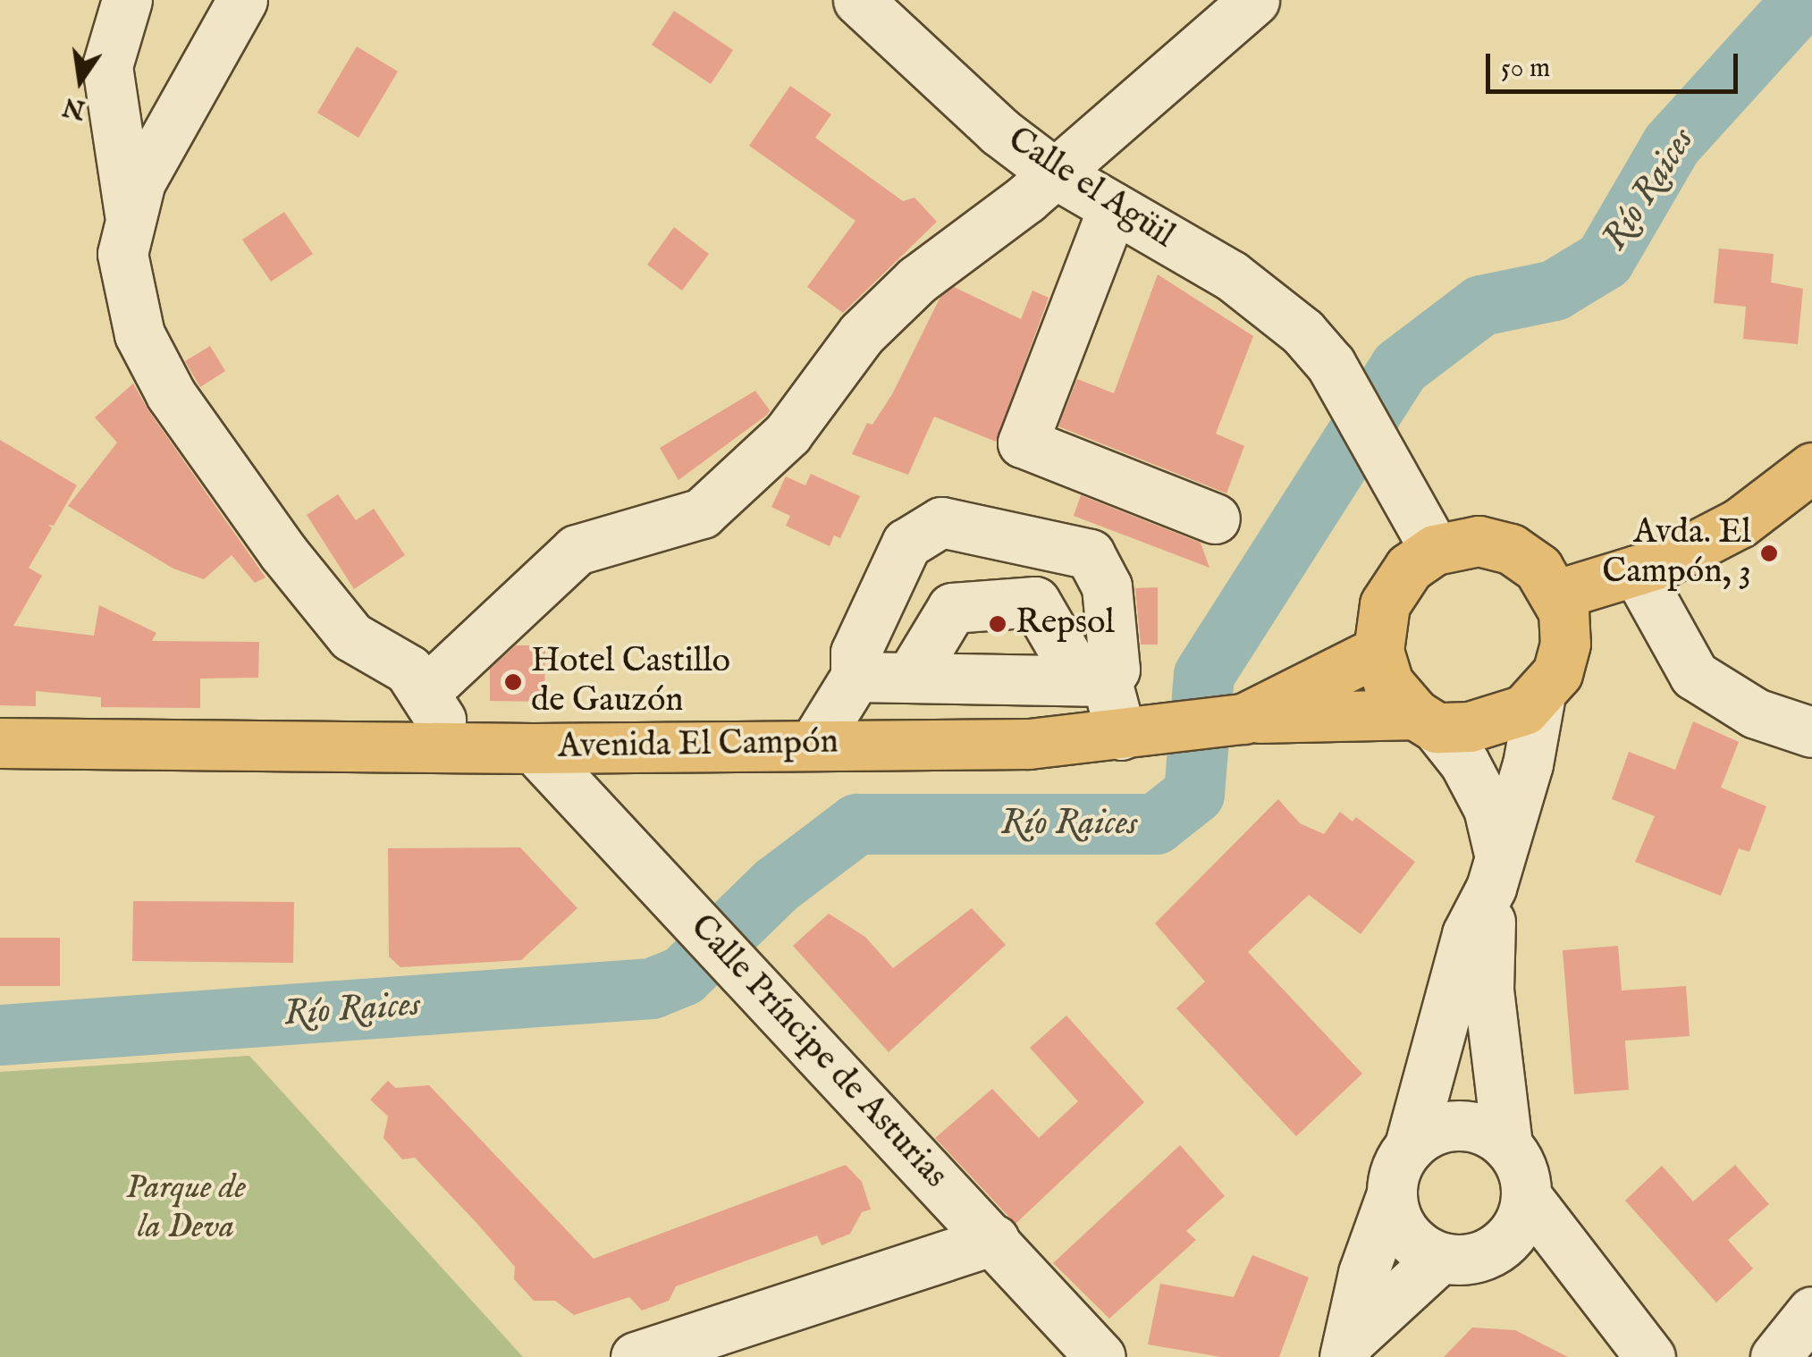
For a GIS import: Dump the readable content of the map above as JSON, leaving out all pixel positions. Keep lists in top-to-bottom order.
{
  "streets": {
    "main road": ["Avenida El Campón"],
    "street": ["Calle el Agüil", "Calle Príncipe de Asturias"]
  },
  "crossings": [
    ["Calle el Agüil", "Avenida El Campón"],
    ["Avenida El Campón", "Calle Príncipe de Asturias"]
  ],
  "water": ["Río Raices"],
  "parks": ["Parque de la Deva"],
  "places": ["Avda. El Campón, 3", "Repsol", "Hotel Castillo de Gauzón"],
  "scale_bar": "50 m",
  "north": "bottom"
}
